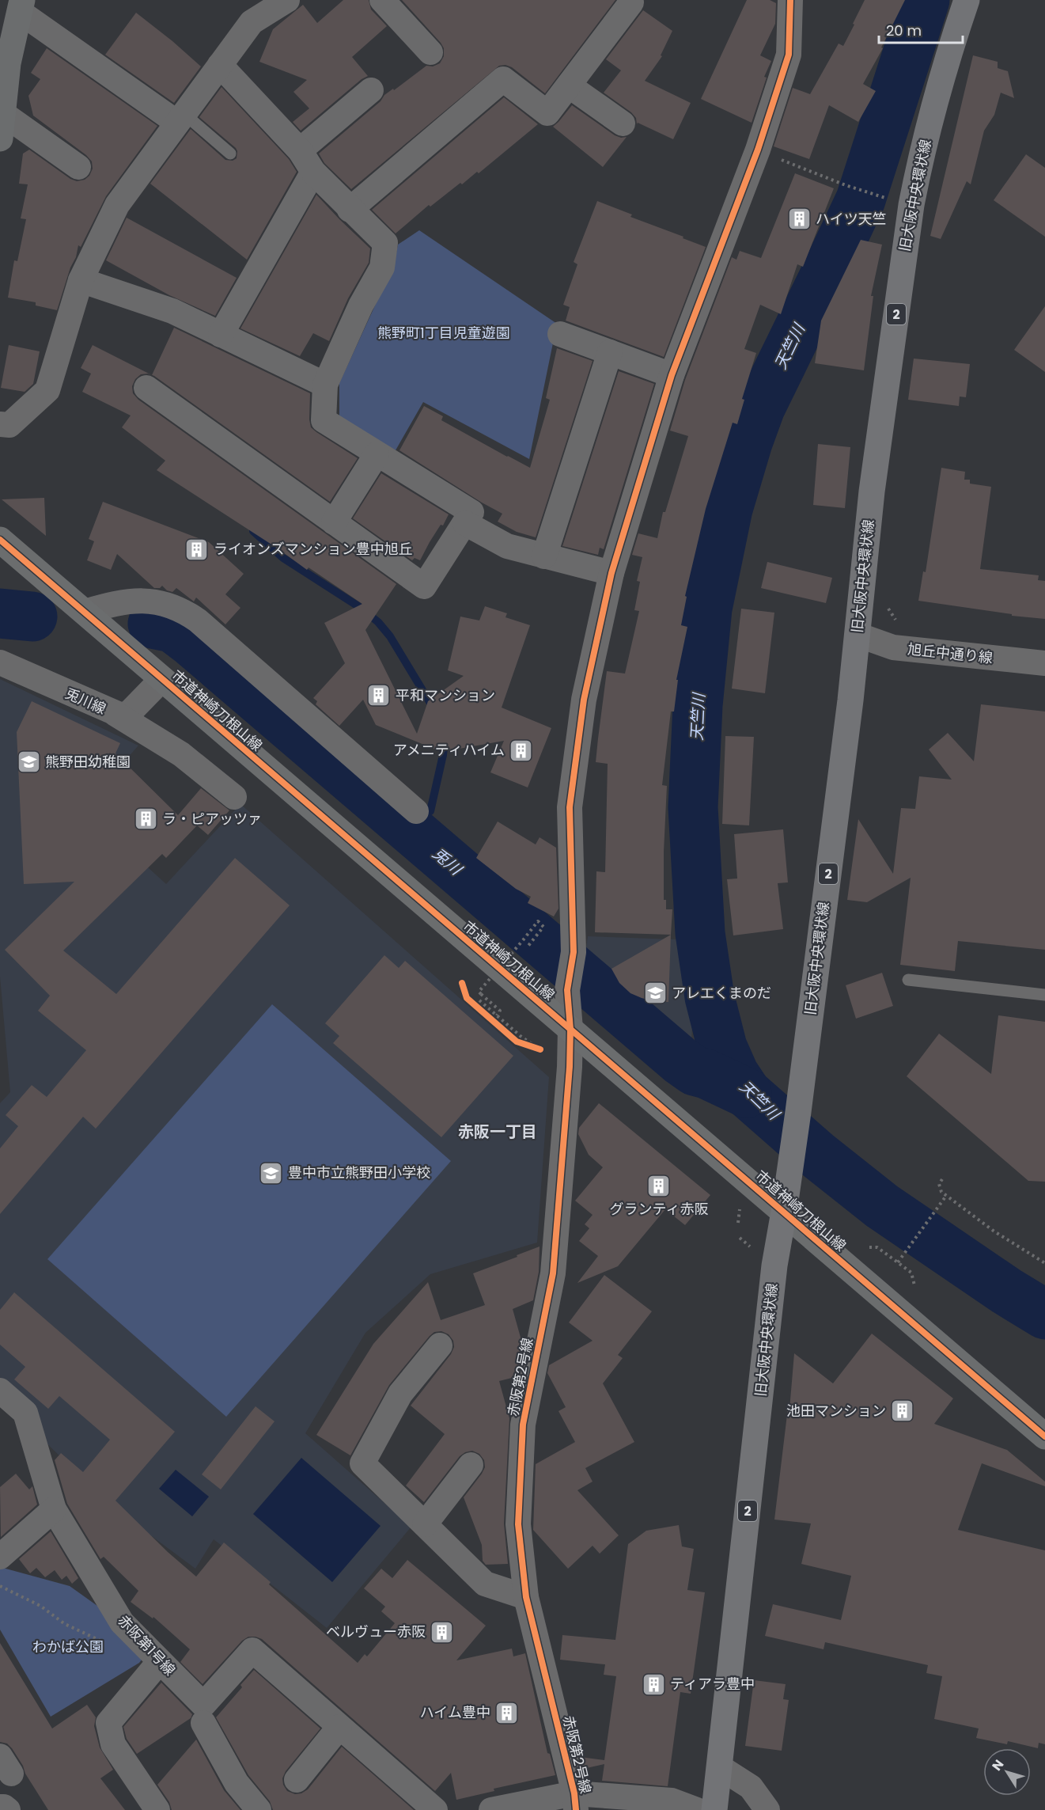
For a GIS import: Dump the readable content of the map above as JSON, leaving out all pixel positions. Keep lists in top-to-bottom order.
{
  "streets": {
    "main road": ["旧大阪中央環状線", "2"],
    "street": [
      "旭丘中通り線",
      "兎川線",
      "市道神崎刀根山線",
      "赤阪第2号線",
      "赤阪第1号線"
    ]
  },
  "crossings": [
    ["旧大阪中央環状線", "旭丘中通り線"],
    ["旧大阪中央環状線", "市道神崎刀根山線"],
    ["兎川線", "市道神崎刀根山線"],
    ["市道神崎刀根山線", "赤阪第2号線"]
  ],
  "districts": ["赤阪一丁目"],
  "water": ["天竺川", "兎川"],
  "parks": ["熊野町1丁目児童遊園", "わかば公園"],
  "places": {
    "building": [
      "ハイツ天竺",
      "ライオンズマンション豊中旭丘",
      "平和マンション",
      "アメニティハイム",
      "ラ・ピアッツァ",
      "グランティ赤阪",
      "池田マンション",
      "ベルヴュー赤阪",
      "ティアラ豊中",
      "ハイム豊中"
    ],
    "school or university": ["熊野田幼稚園", "アレエくまのだ", "豊中市立熊野田小学校"]
  },
  "scale_bar": "20 m",
  "north": "top left"
}
